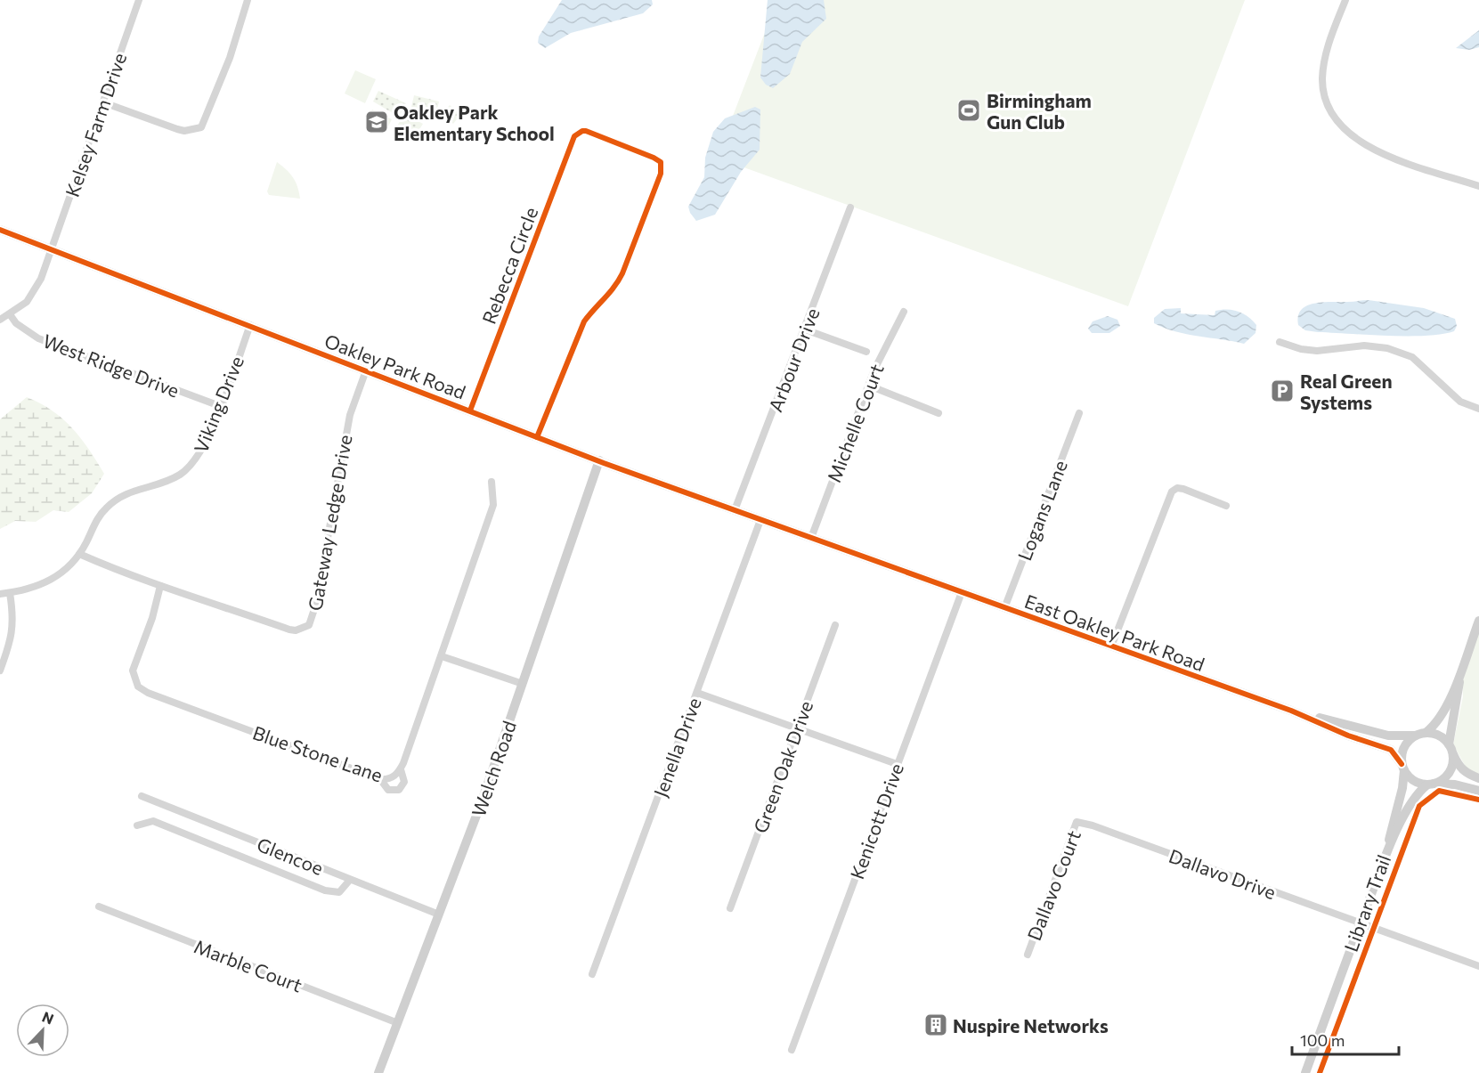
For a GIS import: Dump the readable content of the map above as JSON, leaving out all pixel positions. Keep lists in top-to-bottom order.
{
  "streets": {
    "street": [
      "Kelsey Farm Drive",
      "Rebecca Circle",
      "Arbour Drive",
      "West Ridge Drive",
      "Oakley Park Road",
      "Viking Drive",
      "Michelle Court",
      "Logans Lane",
      "Gateway Ledge Drive",
      "East Oakley Park Road",
      "Jenella Drive",
      "Blue Stone Lane",
      "Green Oak Drive",
      "Welch Road",
      "Kenicott Drive",
      "Glencoe",
      "Dallavo Drive",
      "Dallavo Court",
      "Marble Court"
    ],
    "cycle path": ["Library Trail"]
  },
  "crossings": [
    ["Kelsey Farm Drive", "West Ridge Drive"],
    ["Kelsey Farm Drive", "Oakley Park Road"],
    ["Rebecca Circle", "Oakley Park Road"],
    ["Arbour Drive", "Oakley Park Road"],
    ["West Ridge Drive", "Viking Drive"],
    ["Oakley Park Road", "Viking Drive"],
    ["Oakley Park Road", "Michelle Court"],
    ["Oakley Park Road", "Gateway Ledge Drive"],
    ["Oakley Park Road", "East Oakley Park Road"],
    ["Oakley Park Road", "Jenella Drive"],
    ["Oakley Park Road", "Welch Road"],
    ["Viking Drive", "Gateway Ledge Drive"],
    ["Michelle Court", "East Oakley Park Road"],
    ["Logans Lane", "East Oakley Park Road"],
    ["Gateway Ledge Drive", "Blue Stone Lane"],
    ["East Oakley Park Road", "Kenicott Drive"],
    ["Welch Road", "Glencoe"],
    ["Welch Road", "Marble Court"],
    ["Dallavo Drive", "Dallavo Court"]
  ],
  "places": {
    "sports": ["Birmingham Gun Club"],
    "school or university": ["Oakley Park Elementary School"],
    "parking": ["Real Green Systems"],
    "building": ["Nuspire Networks"]
  },
  "scale_bar": "100 m",
  "north": "top right"
}
